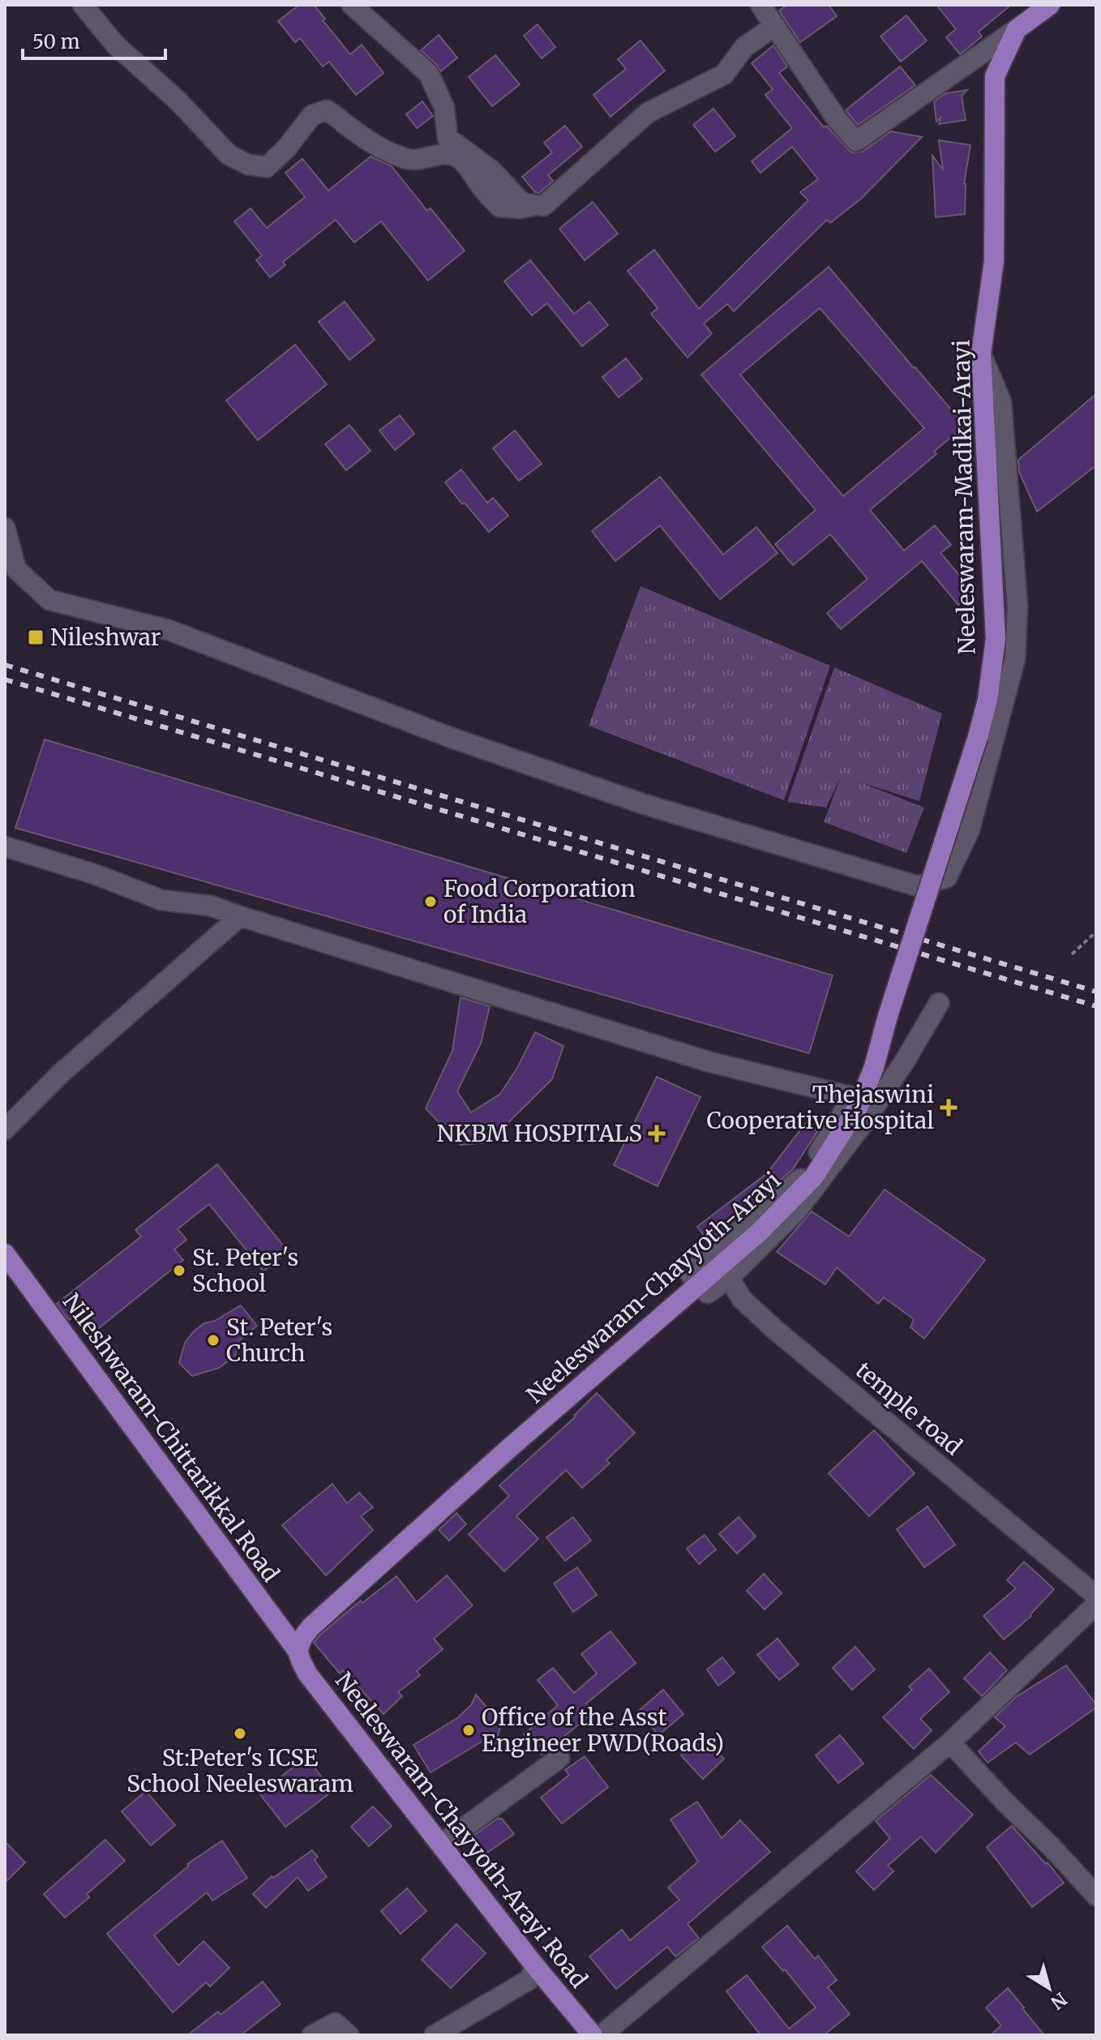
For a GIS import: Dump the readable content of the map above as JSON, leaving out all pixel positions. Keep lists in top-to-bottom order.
{
  "streets": {
    "main road": [
      "Neeleswaram-Madikai-Arayi",
      "Neeleswaram-Chayyoth-Arayi",
      "Nileshwaram-Chittarikkal Road",
      "Neeleswaram-Chayyoth-Arayi Road"
    ],
    "street": ["temple road"]
  },
  "crossings": [
    ["Neeleswaram-Madikai-Arayi", "Neeleswaram-Chayyoth-Arayi"],
    ["Neeleswaram-Chayyoth-Arayi", "Nileshwaram-Chittarikkal Road"],
    ["Neeleswaram-Chayyoth-Arayi", "Neeleswaram-Chayyoth-Arayi Road"],
    ["Nileshwaram-Chittarikkal Road", "Neeleswaram-Chayyoth-Arayi Road"]
  ],
  "places": {
    "transit": ["Nileshwar"],
    "other": [
      "Food Corporation of India",
      "St. Peter's School",
      "St. Peter's Church",
      "Office of the Asst Engineer PWD(Roads)",
      "St:Peter's ICSE School Neeleswaram"
    ],
    "health": ["Thejaswini Cooperative Hospital", "NKBM HOSPITALS"]
  },
  "scale_bar": "50 m",
  "north": "bottom right"
}
